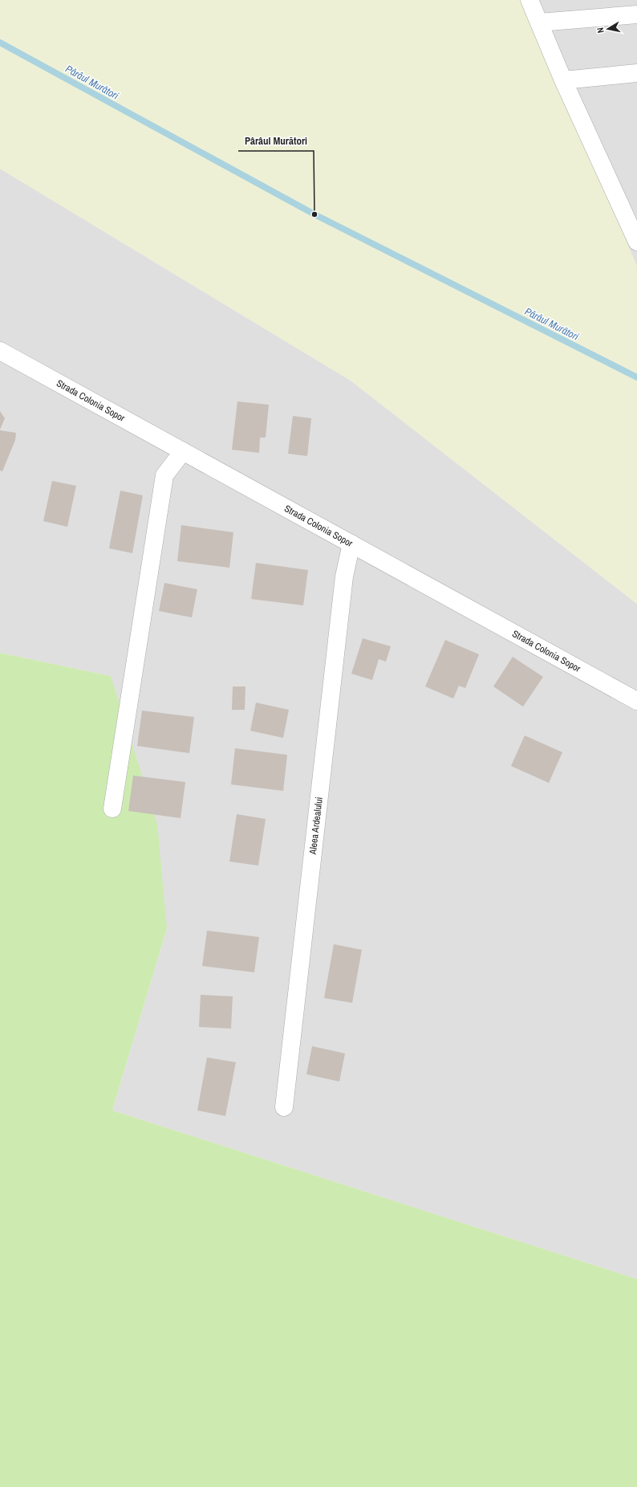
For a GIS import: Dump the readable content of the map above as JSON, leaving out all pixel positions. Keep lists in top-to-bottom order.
{
  "streets": {
    "street": ["Strada Colonia Sopor", "Aleea Ardealului"]
  },
  "crossings": [
    ["Strada Colonia Sopor", "Aleea Ardealului"]
  ],
  "water": ["Pârâul Murători"],
  "places": ["Pârâul Murători"],
  "north": "left"
}
